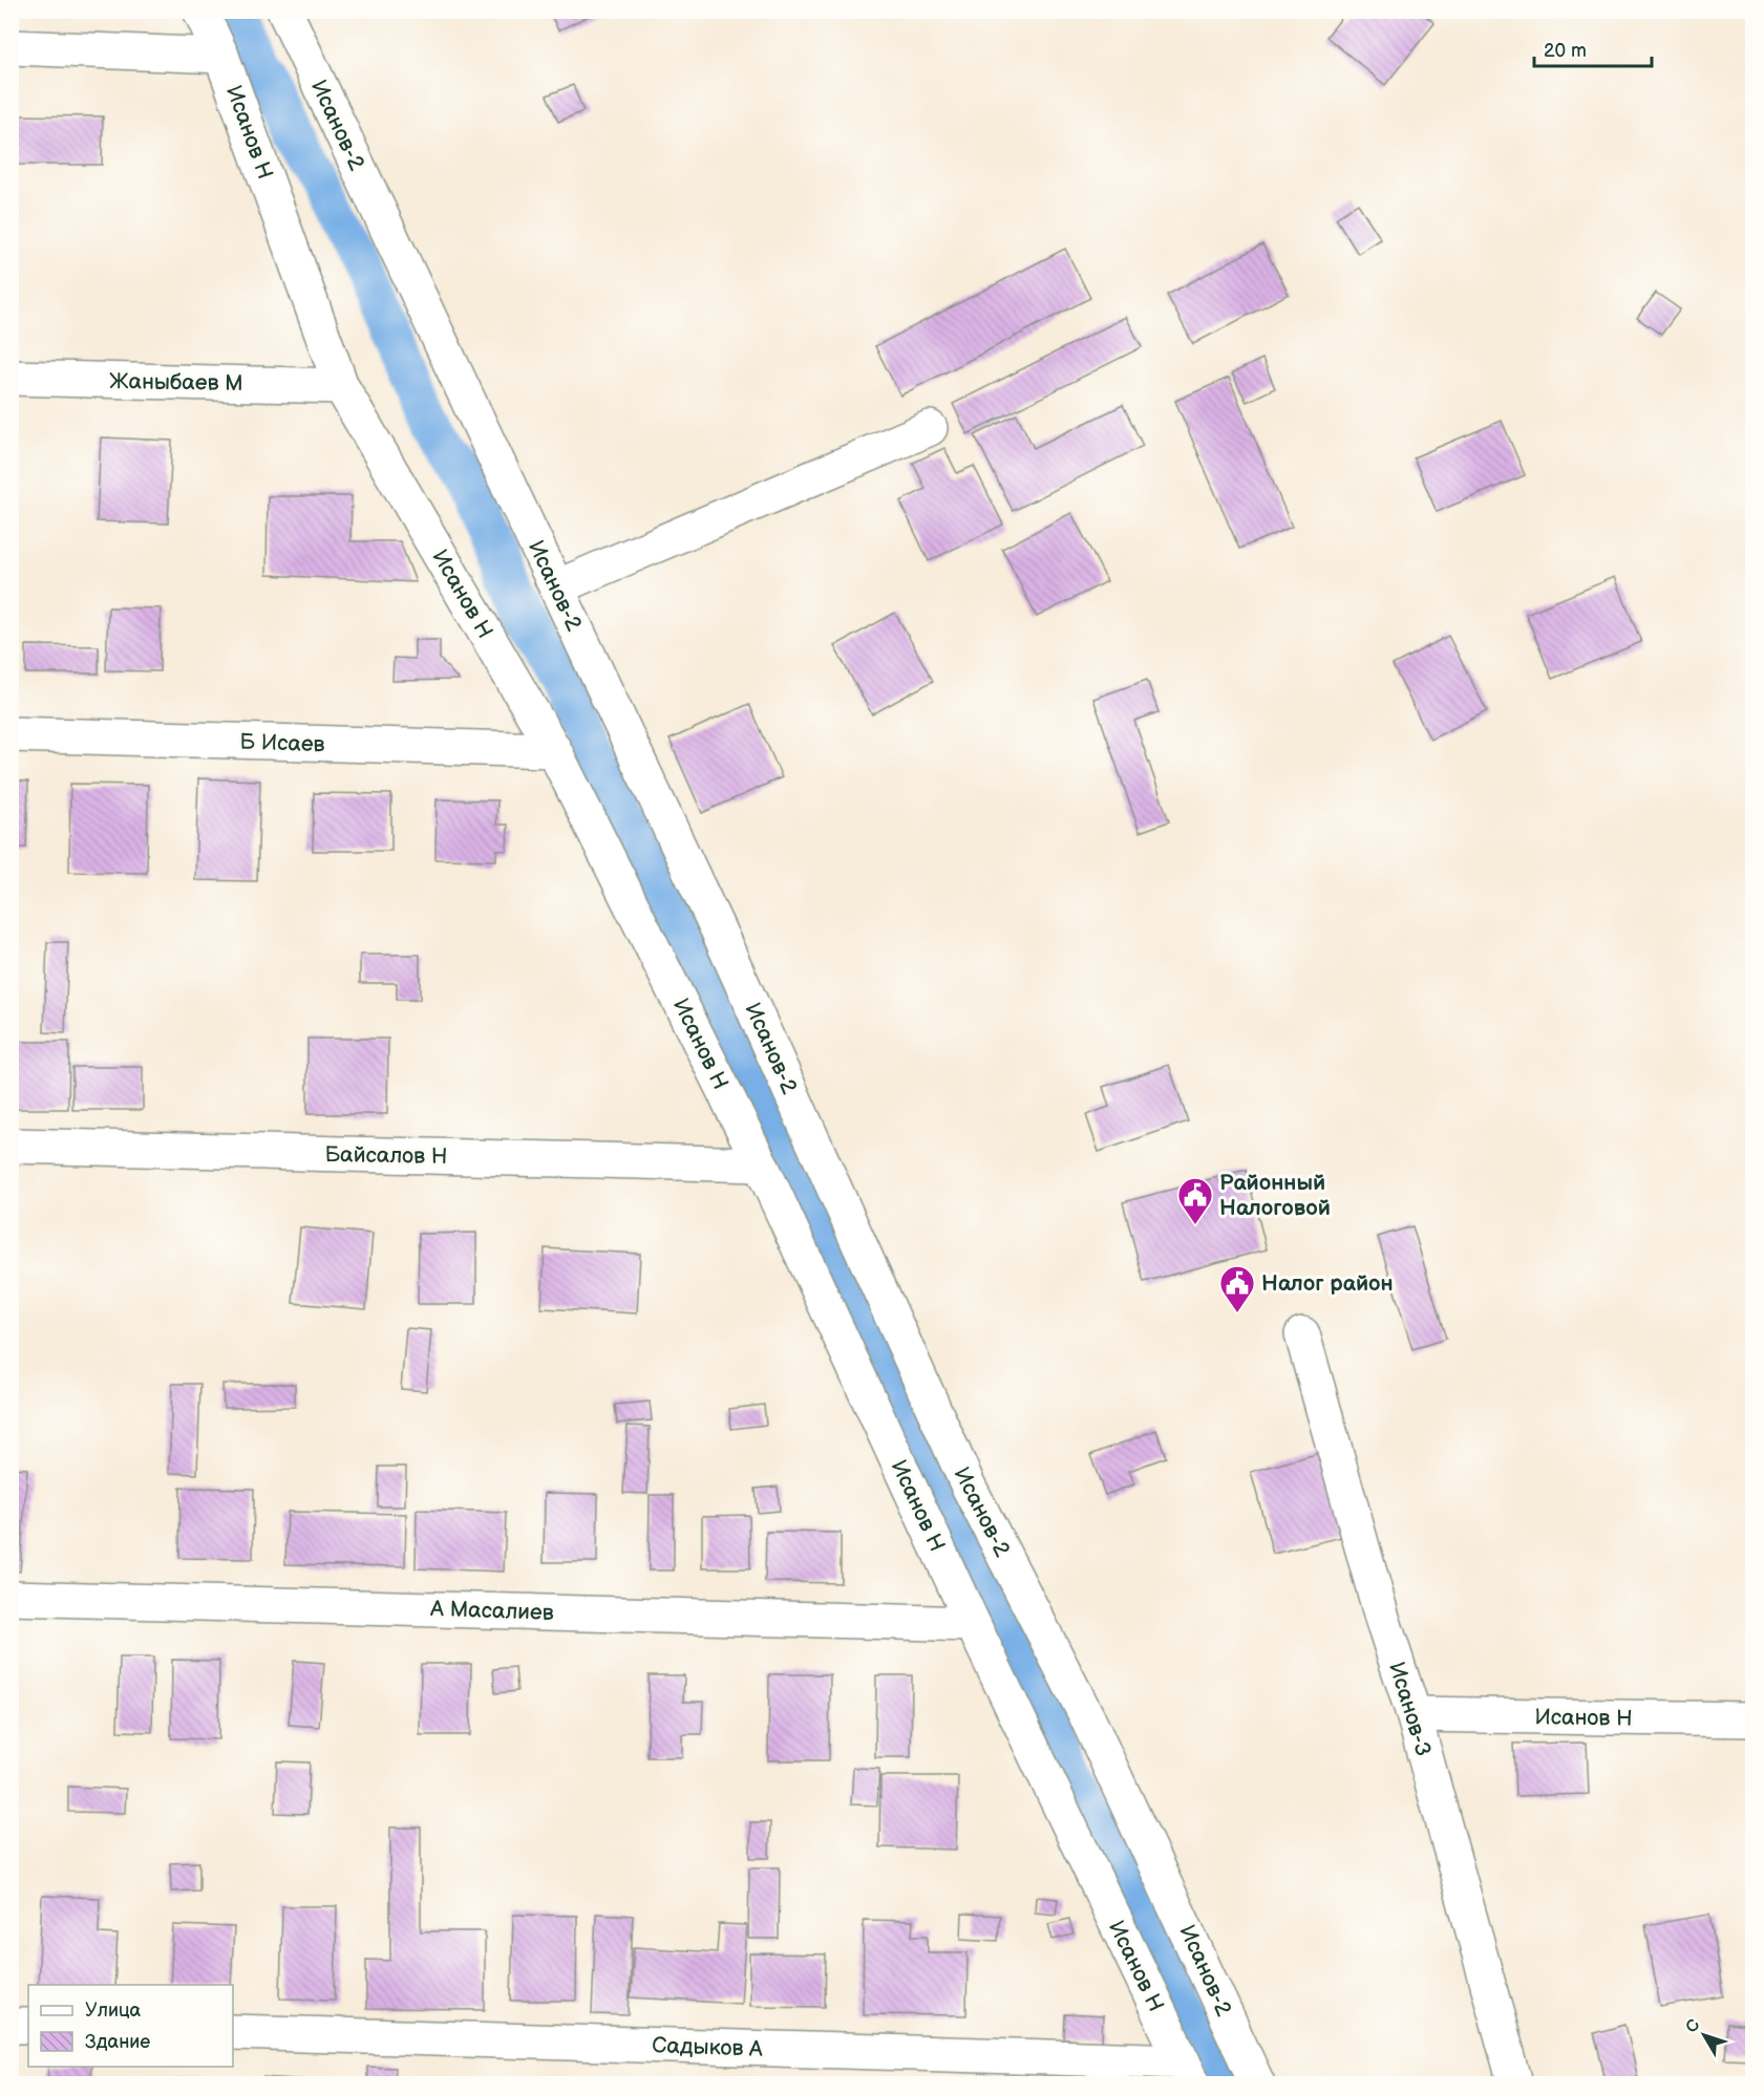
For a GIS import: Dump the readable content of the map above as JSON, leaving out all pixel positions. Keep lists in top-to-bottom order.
{
  "streets": {
    "street": [
      "Исанов-2",
      "Исанов Н",
      "Жаныбаев М",
      "Б Исаев",
      "Байсалов Н",
      "А Масалиев",
      "Исанов-3",
      "Садыков А"
    ]
  },
  "crossings": [
    ["Исанов Н", "Жаныбаев М"],
    ["Исанов Н", "Б Исаев"],
    ["Исанов Н", "Байсалов Н"],
    ["Исанов Н", "А Масалиев"],
    ["Исанов Н", "Исанов-3"],
    ["Исанов Н", "Садыков А"]
  ],
  "places": {
    "public building": ["Районный Налоговой", "Налог район"]
  },
  "legend": ["Улица", "Здание"],
  "scale_bar": "20 m",
  "north": "top left"
}
